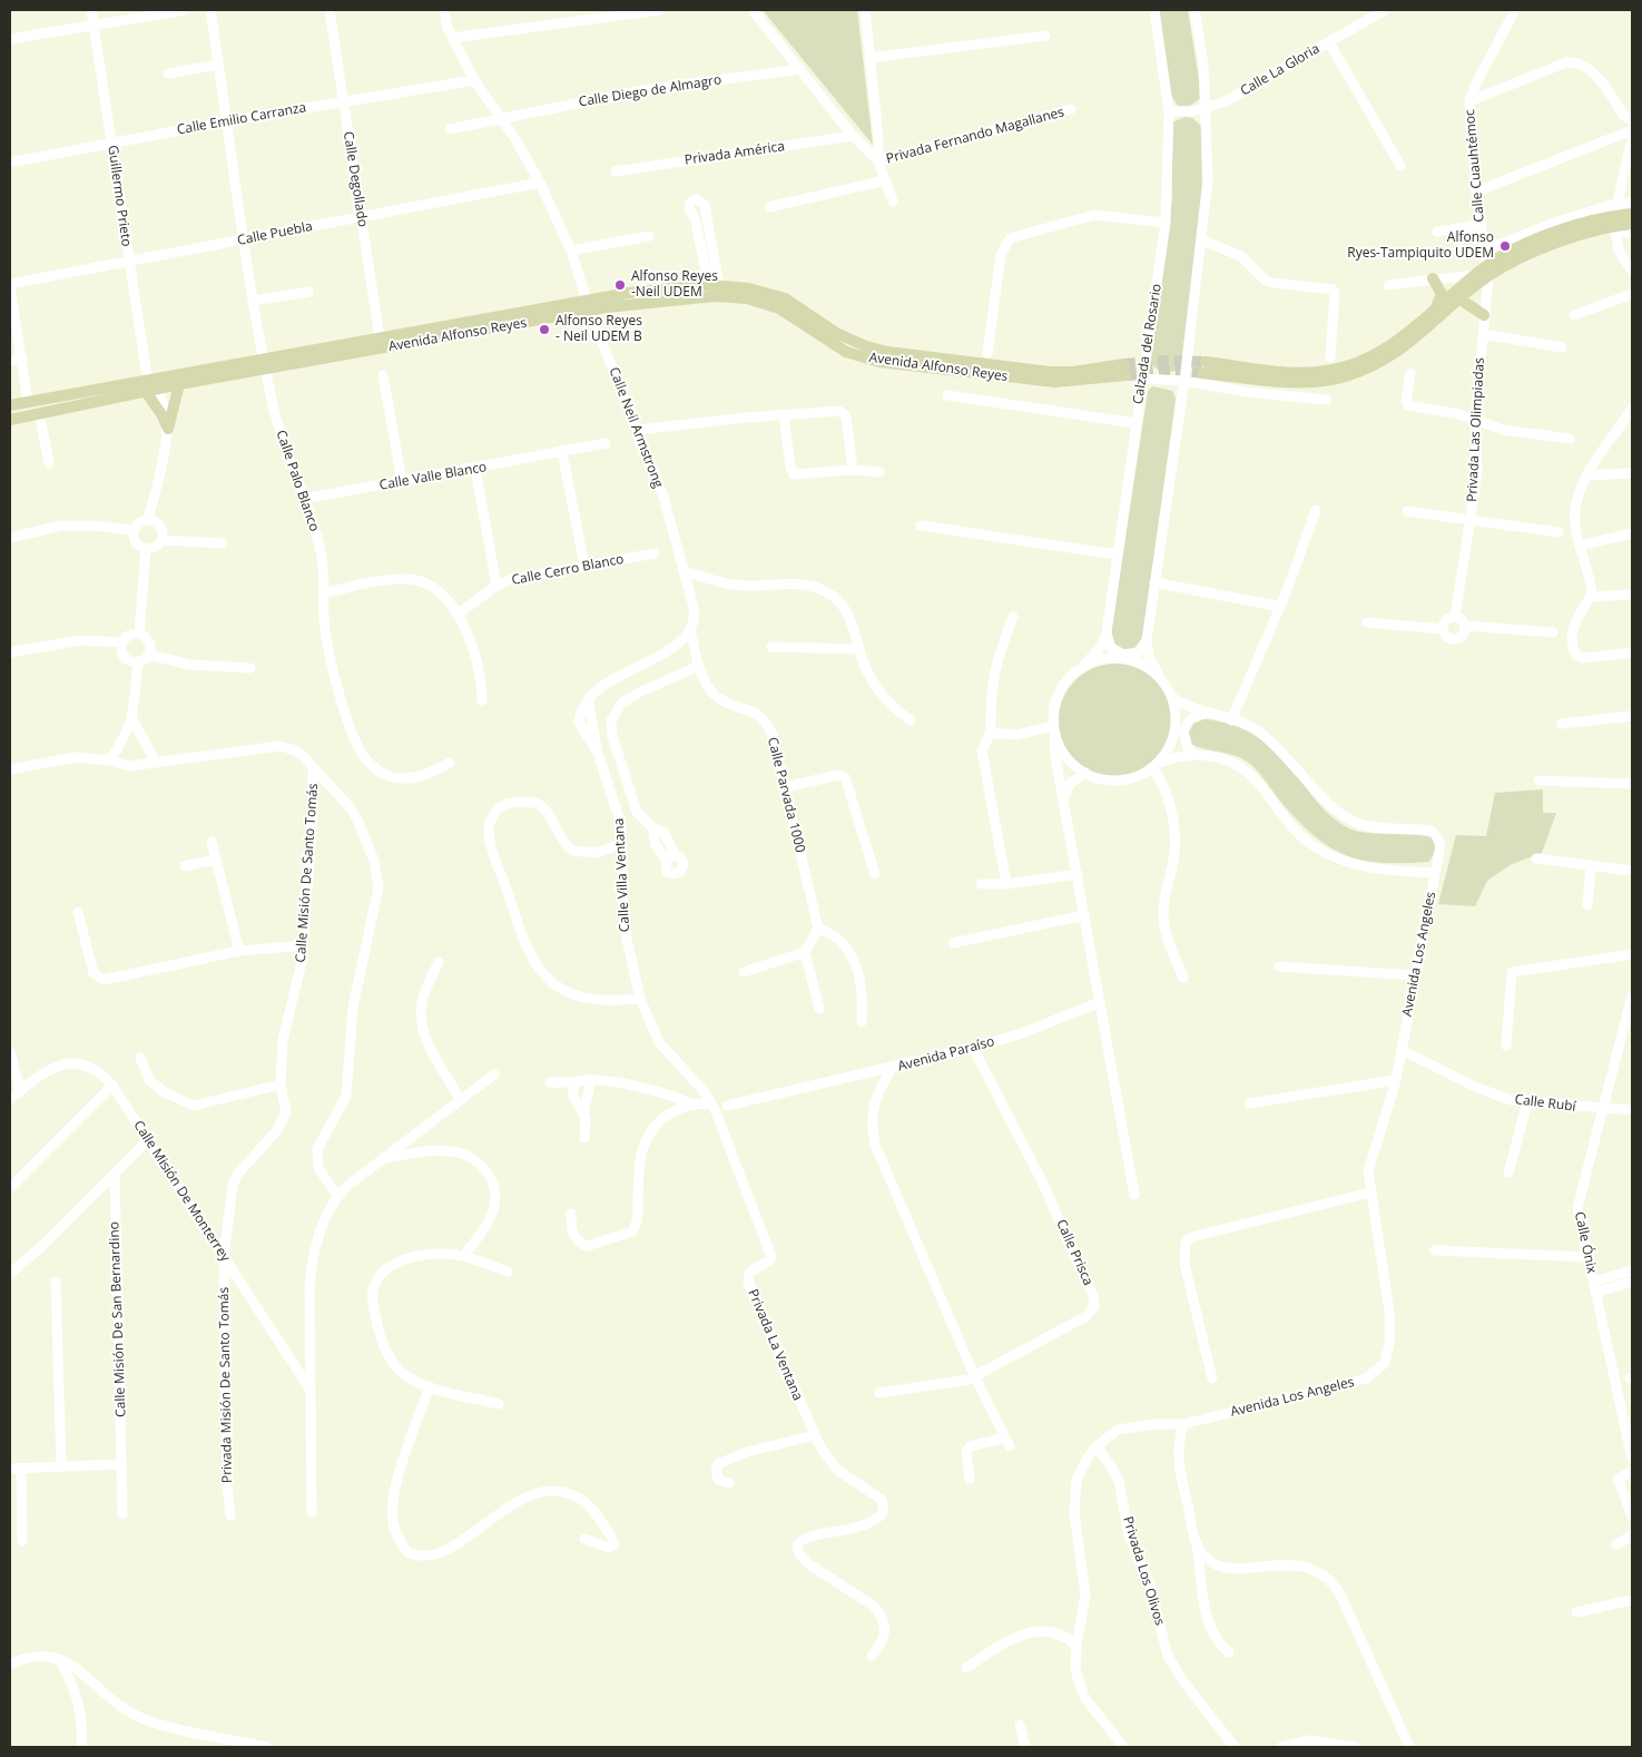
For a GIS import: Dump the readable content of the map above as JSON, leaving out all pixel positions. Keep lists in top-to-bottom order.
{
  "streets": {
    "main road": ["Avenida Alfonso Reyes"],
    "street": [
      "Calle La Gloria",
      "Calle Diego de Almagro",
      "Calle Emilio Carranza",
      "Privada Fernando Magallanes",
      "Privada América",
      "Calle Cuauhtémoc",
      "Calle Degollado",
      "Guillermo Prieto",
      "Calle Puebla",
      "Calzada del Rosario",
      "Calle Neil Armstrong",
      "Privada Las Olimpiadas",
      "Calle Valle Blanco",
      "Calle Palo Blanco",
      "Calle Cerro Blanco",
      "Calle Parvada 1000",
      "Calle Misión De Santo Tomás",
      "Calle Villa Ventana",
      "Avenida Los Angeles",
      "Avenida Paraíso",
      "Calle Rubí",
      "Calle Misión De Monterrey",
      "Calle Ónix",
      "Calle Prisca",
      "Calle Misión De San Bernardino",
      "Privada La Ventana",
      "Privada Misión De Santo Tomás",
      "Privada Los Olivos"
    ]
  },
  "crossings": [
    ["Calle La Gloria", "Calzada del Rosario"],
    ["Calle Diego de Almagro", "Calle Neil Armstrong"],
    ["Calle Emilio Carranza", "Calle Degollado"],
    ["Calle Emilio Carranza", "Guillermo Prieto"],
    ["Calle Emilio Carranza", "Calle Neil Armstrong"],
    ["Calle Emilio Carranza", "Calle Palo Blanco"],
    ["Calle Cuauhtémoc", "Privada Las Olimpiadas"],
    ["Calle Degollado", "Calle Puebla"],
    ["Calle Degollado", "Avenida Alfonso Reyes"],
    ["Guillermo Prieto", "Calle Puebla"],
    ["Guillermo Prieto", "Avenida Alfonso Reyes"],
    ["Calle Puebla", "Calle Neil Armstrong"],
    ["Calle Puebla", "Calle Palo Blanco"],
    ["Avenida Alfonso Reyes", "Calle Neil Armstrong"],
    ["Avenida Alfonso Reyes", "Calle Palo Blanco"],
    ["Calle Neil Armstrong", "Calle Parvada 1000"],
    ["Calle Neil Armstrong", "Calle Villa Ventana"],
    ["Calle Valle Blanco", "Calle Palo Blanco"],
    ["Calle Parvada 1000", "Calle Villa Ventana"],
    ["Calle Misión De Santo Tomás", "Calle Misión De Monterrey"],
    ["Calle Misión De Santo Tomás", "Privada Misión De Santo Tomás"],
    ["Calle Villa Ventana", "Privada La Ventana"],
    ["Avenida Los Angeles", "Calle Rubí"],
    ["Avenida Los Angeles", "Privada Los Olivos"],
    ["Avenida Paraíso", "Calle Prisca"],
    ["Calle Rubí", "Calle Ónix"],
    ["Calle Misión De Monterrey", "Privada Misión De Santo Tomás"]
  ],
  "places": ["Alfonso Ryes-Tampiquito UDEM", "Alfonso Reyes -Neil UDEM", "Alfonso Reyes - Neil UDEM B"]
}
